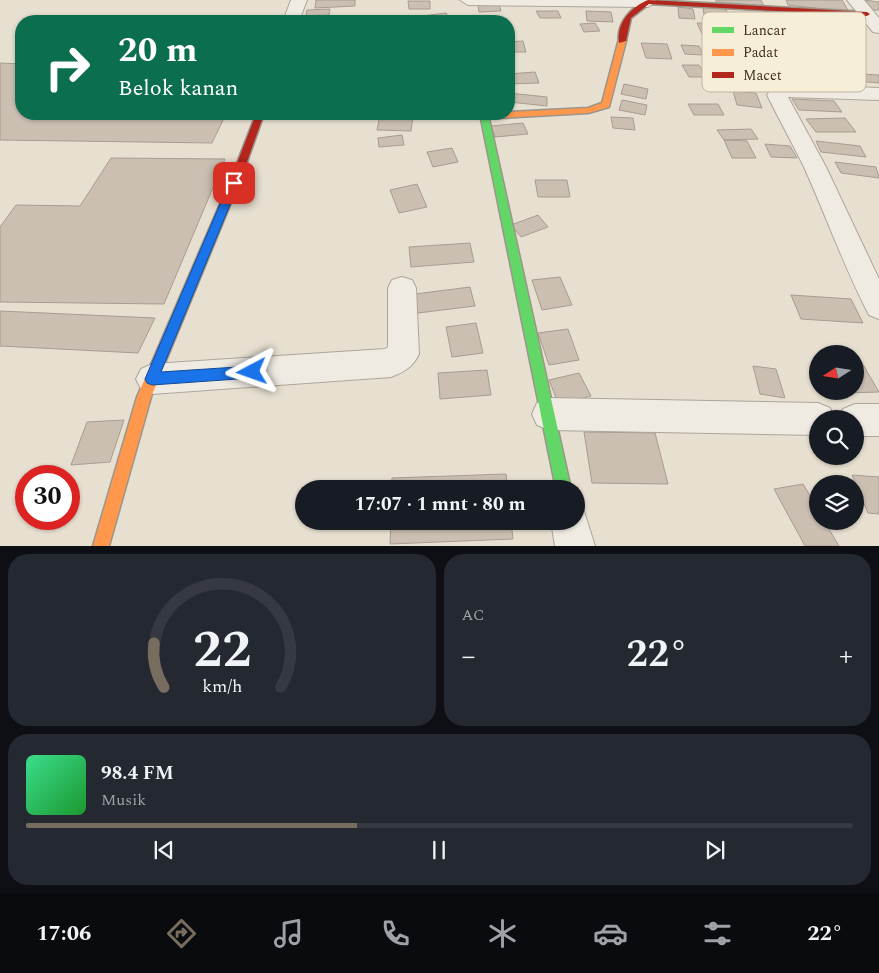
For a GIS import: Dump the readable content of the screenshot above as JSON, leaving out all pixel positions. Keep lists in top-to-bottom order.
{
  "legend": ["Lancar", "Padat", "Macet"],
  "north": "left",
  "page": {
    "turn": ["20 m", "Belok kanan"],
    "limit": "30",
    "trip": "17:07 · 1 mnt · 80 m",
    "tile": "AC",
    "heat": ["−", "22°", "+"],
    "song": ["98.4 FM", "Musik"],
    "tabs": ["17:06", "22°"],
    "gauge": ["22", "km/h"]
  }
}
